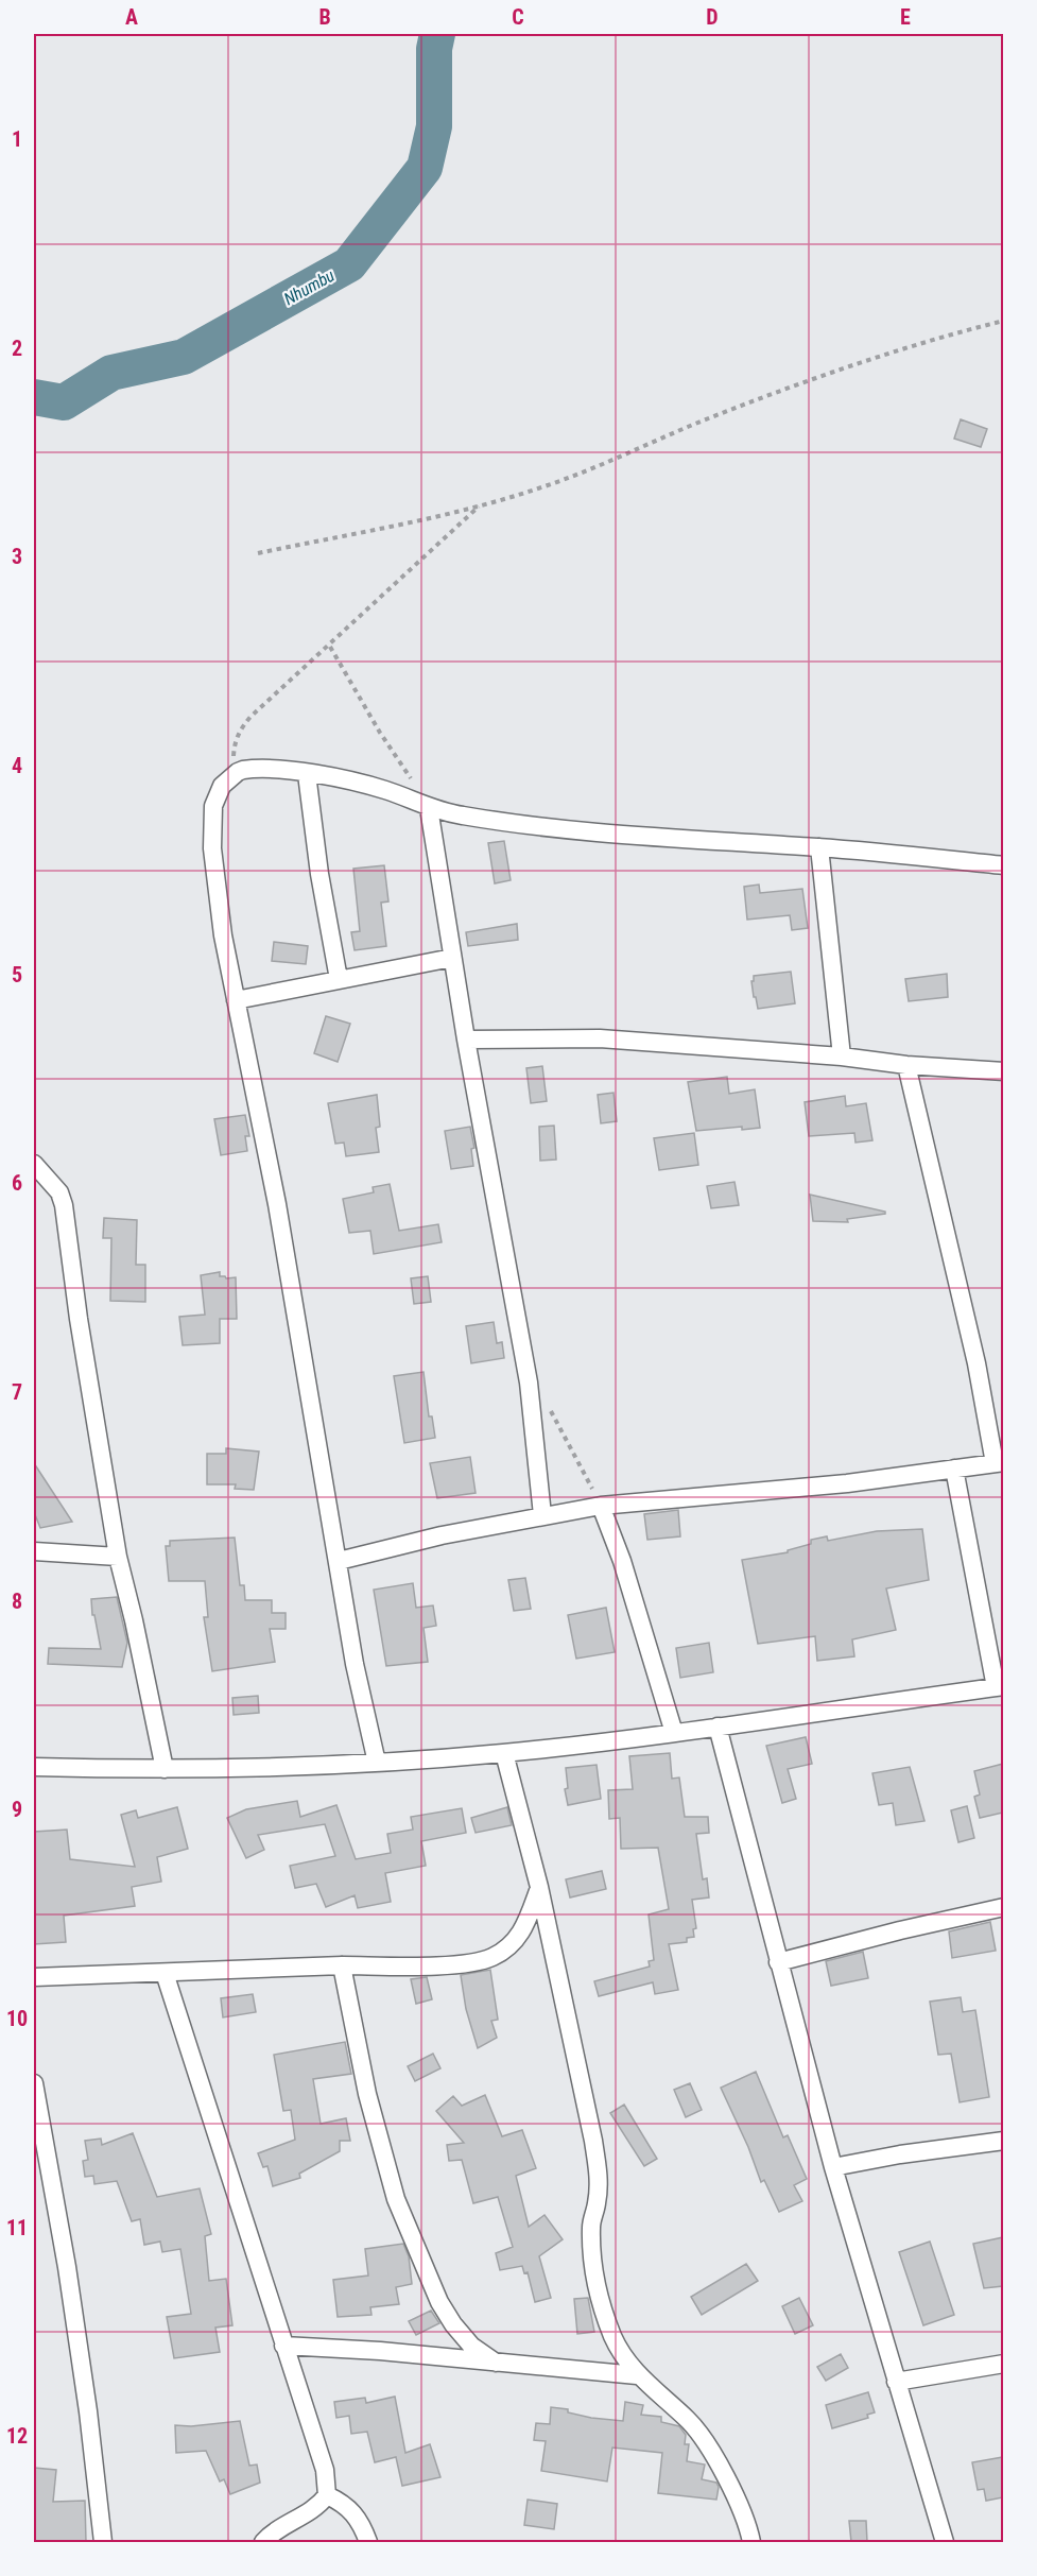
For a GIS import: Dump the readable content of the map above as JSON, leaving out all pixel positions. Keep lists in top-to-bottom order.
{
  "water": ["Nhumbu"],
  "grid": {
    "columns": [
      "A",
      "B",
      "C",
      "D",
      "E"
    ],
    "rows": [
      "1",
      "2",
      "3",
      "4",
      "5",
      "6",
      "7",
      "8",
      "9",
      "10",
      "11",
      "12"
    ]
  }
}
